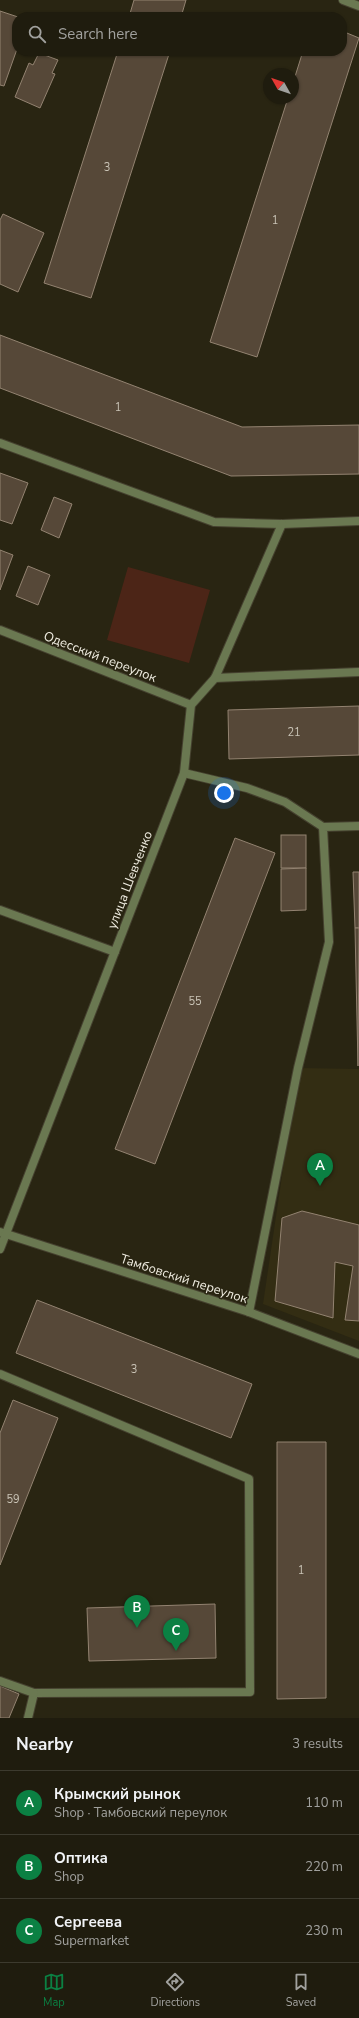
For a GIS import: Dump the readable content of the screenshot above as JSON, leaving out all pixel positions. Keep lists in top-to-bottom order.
{
  "streets": {
    "street": ["Одесский переулок", "улица Шевченко", "Тамбовский переулок"]
  },
  "crossings": [
    ["Одесский переулок", "улица Шевченко"],
    ["улица Шевченко", "Тамбовский переулок"]
  ],
  "house_numbers": [
    "3",
    "1",
    "1",
    "21",
    "55",
    "3",
    "59",
    "1"
  ],
  "north": "top left",
  "page": {
    "search": "Search here",
    "pins": ["A", "B", "C"],
    "heading": ["Nearby", "3 results"],
    "list": [
      {
        "mark": "A",
        "name": "Крымский рынок",
        "note": "Shop · Тамбовский переулок",
        "value": "110 m"
      },
      {
        "mark": "B",
        "name": "Оптика",
        "note": "Shop",
        "value": "220 m"
      },
      {
        "mark": "C",
        "name": "Сергеева",
        "note": "Supermarket",
        "value": "230 m"
      }
    ],
    "nav": ["Map", "Directions", "Saved"]
  }
}
